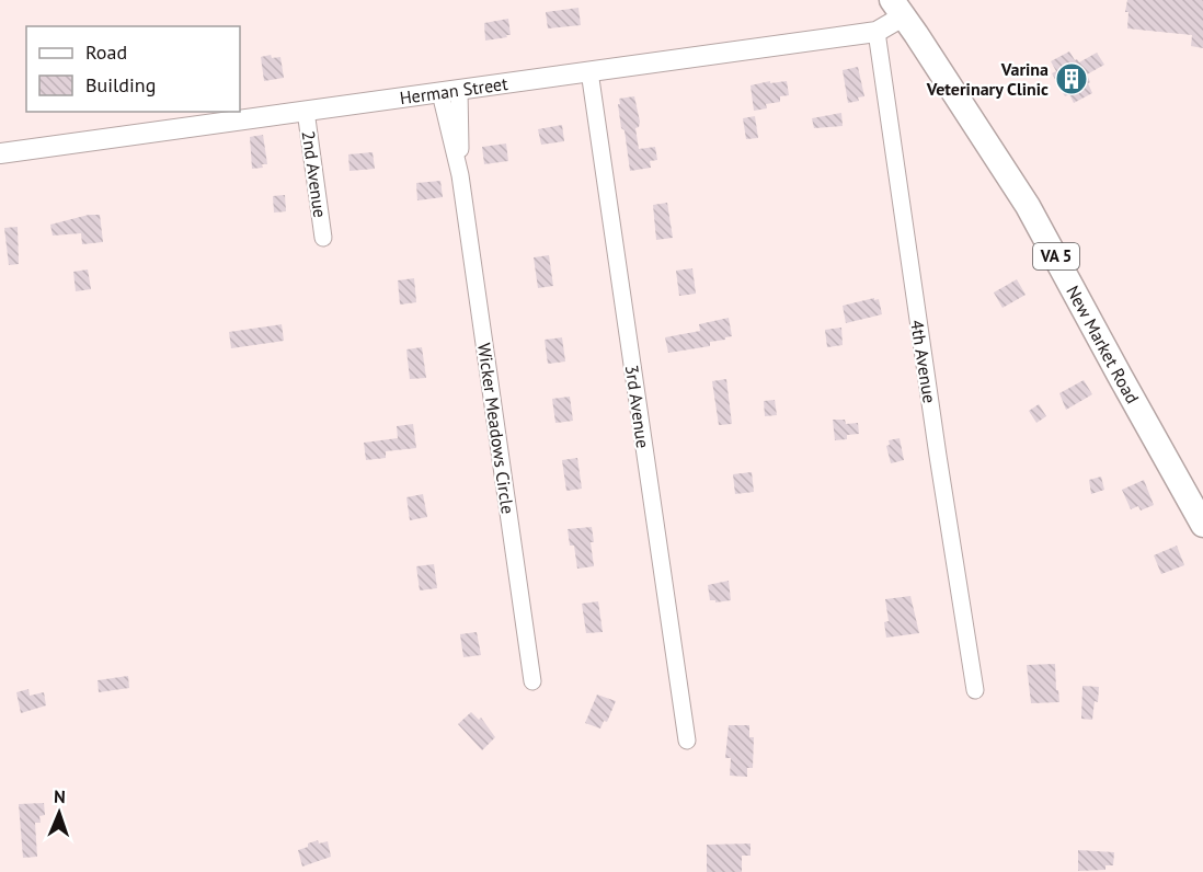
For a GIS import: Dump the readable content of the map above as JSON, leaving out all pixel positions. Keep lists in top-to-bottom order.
{
  "streets": {
    "main road": ["VA 5", "New Market Road"],
    "street": [
      "Herman Street",
      "2nd Avenue",
      "4th Avenue",
      "3rd Avenue",
      "Wicker Meadows Circle"
    ]
  },
  "crossings": [
    ["Herman Street", "2nd Avenue"],
    ["Herman Street", "New Market Road"],
    ["Herman Street", "4th Avenue"],
    ["Herman Street", "3rd Avenue"],
    ["Herman Street", "Wicker Meadows Circle"]
  ],
  "places": {
    "building": ["Varina Veterinary Clinic"]
  },
  "legend": ["Road", "Building"],
  "north": "top"
}
